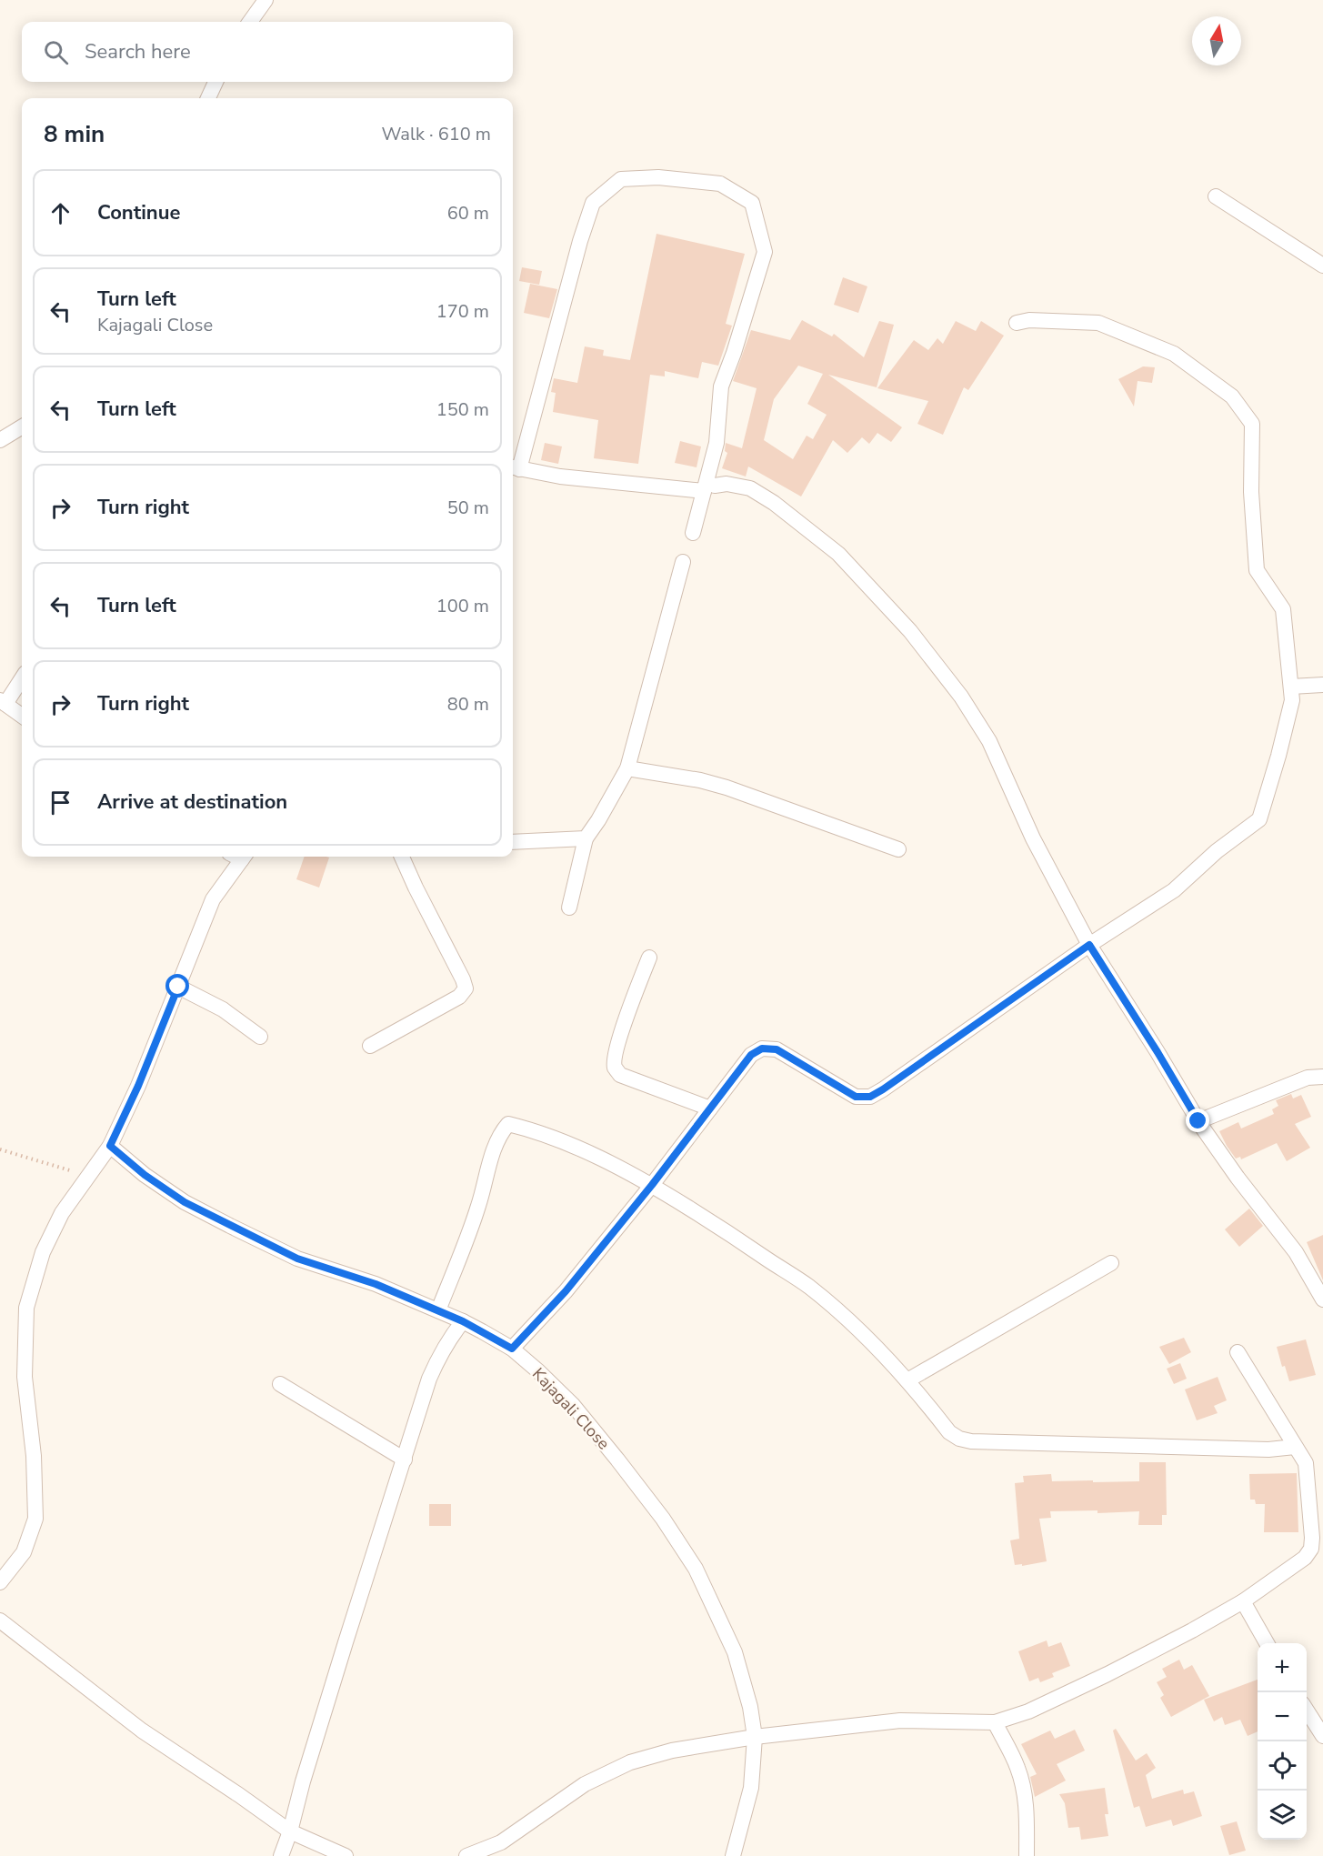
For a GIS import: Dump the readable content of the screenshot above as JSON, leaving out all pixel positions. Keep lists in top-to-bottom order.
{
  "streets": {
    "street": ["Kajagali Close"]
  },
  "north": "top",
  "page": {
    "search": "Search here",
    "heading": ["8 min", "Walk · 610 m"],
    "list": [
      ["Continue", "60 m"],
      ["Turn left", "Kajagali Close", "170 m"],
      ["Turn left", "150 m"],
      ["Turn right", "50 m"],
      ["Turn left", "100 m"],
      ["Turn right", "80 m"],
      "Arrive at destination"
    ],
    "map_buttons": ["+", "−"]
  }
}
